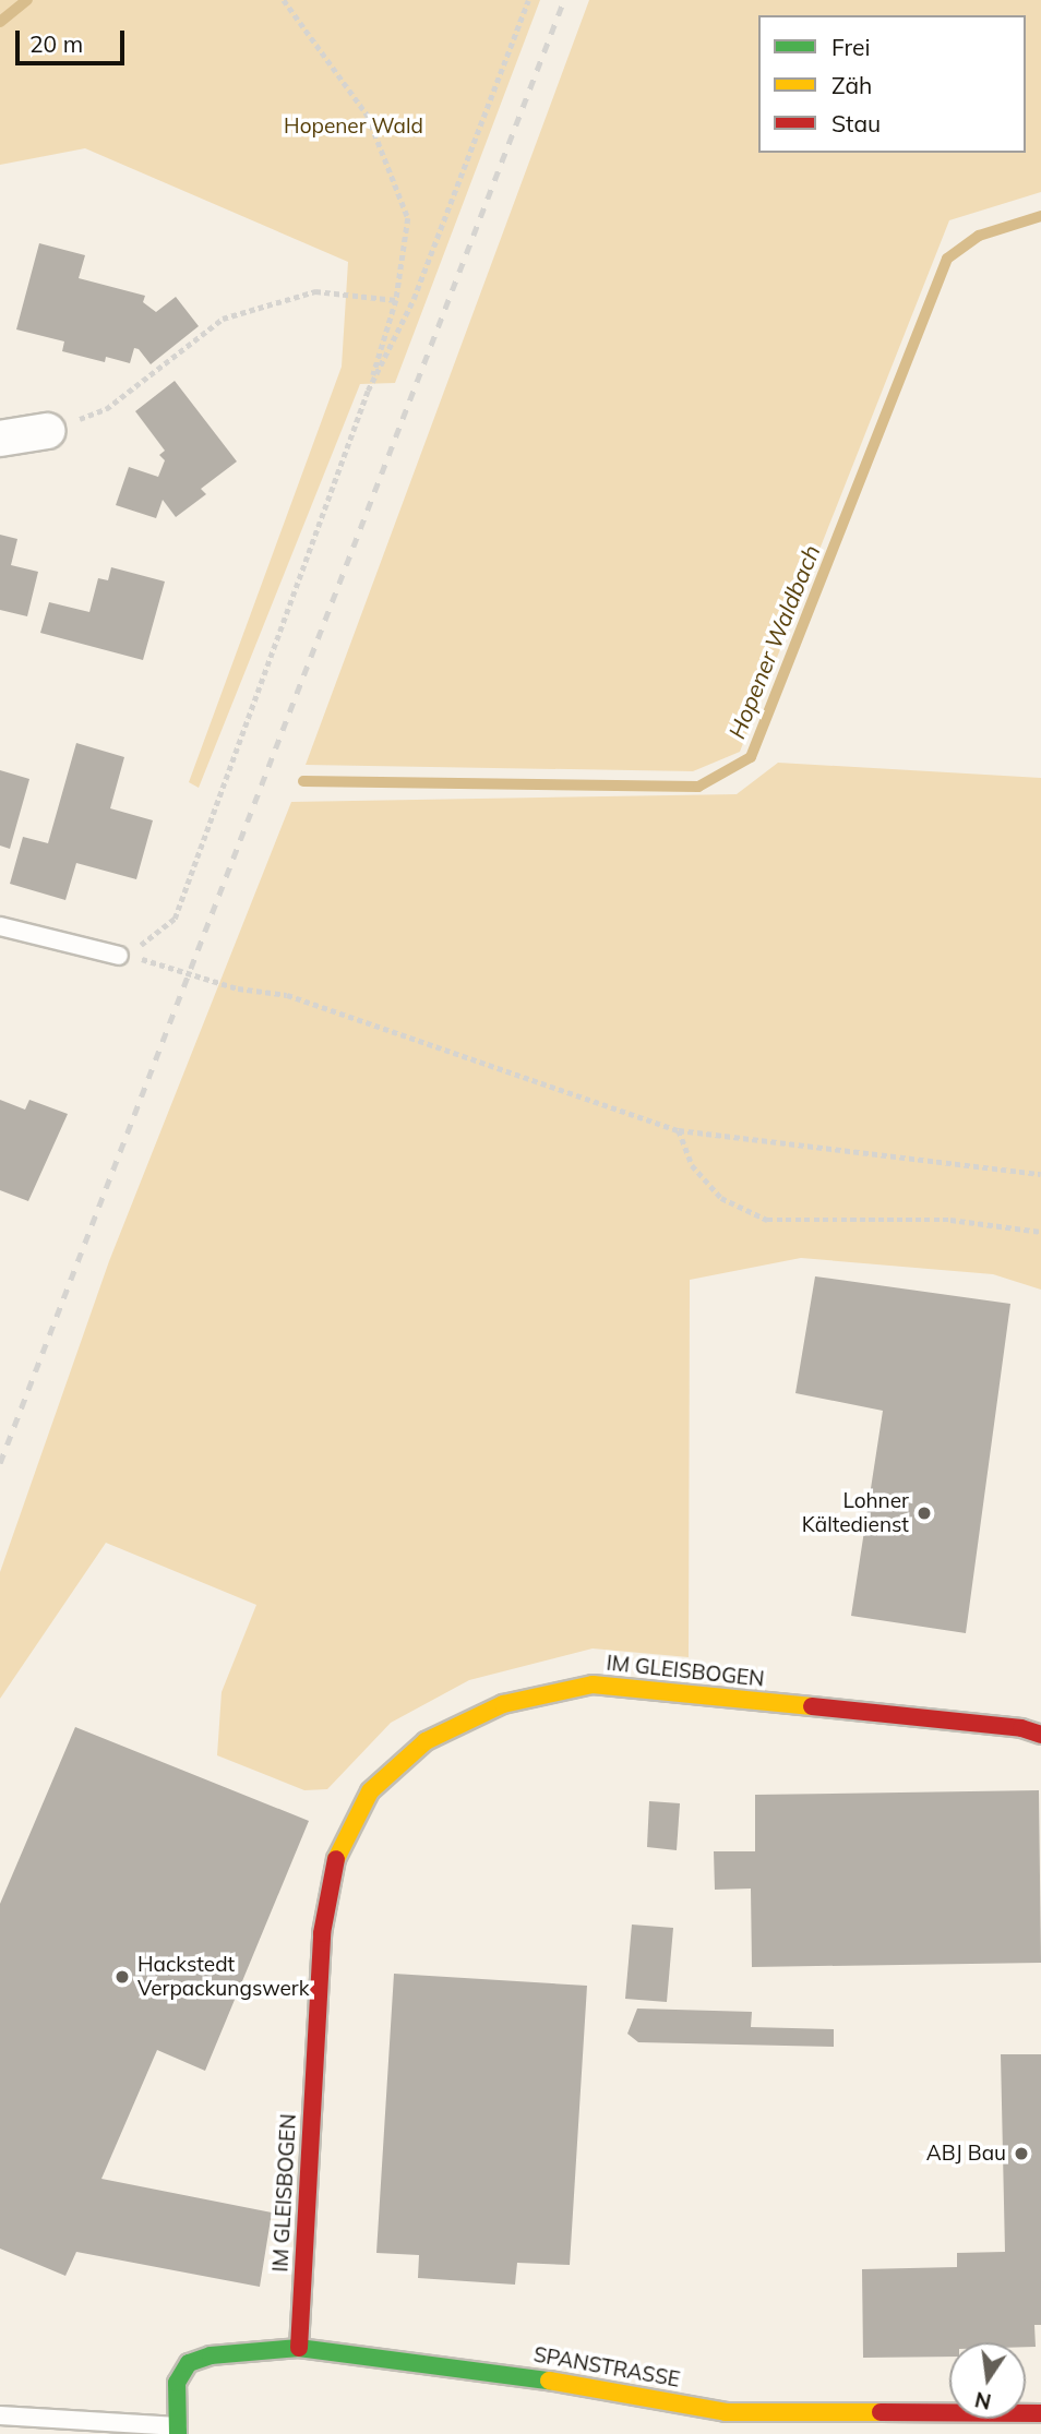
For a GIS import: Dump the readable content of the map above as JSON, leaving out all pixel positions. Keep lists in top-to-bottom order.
{
  "streets": {
    "street": ["IM GLEISBOGEN", "SPANSTRASSE"]
  },
  "crossings": [
    ["IM GLEISBOGEN", "SPANSTRASSE"]
  ],
  "water": ["Hopener Waldbach"],
  "parks": ["Hopener Wald"],
  "places": ["Lohner Kältedienst", "Hackstedt Verpackungswerk", "ABJ Bau"],
  "legend": ["Frei", "Zäh", "Stau"],
  "scale_bar": "20 m",
  "north": "bottom"
}
